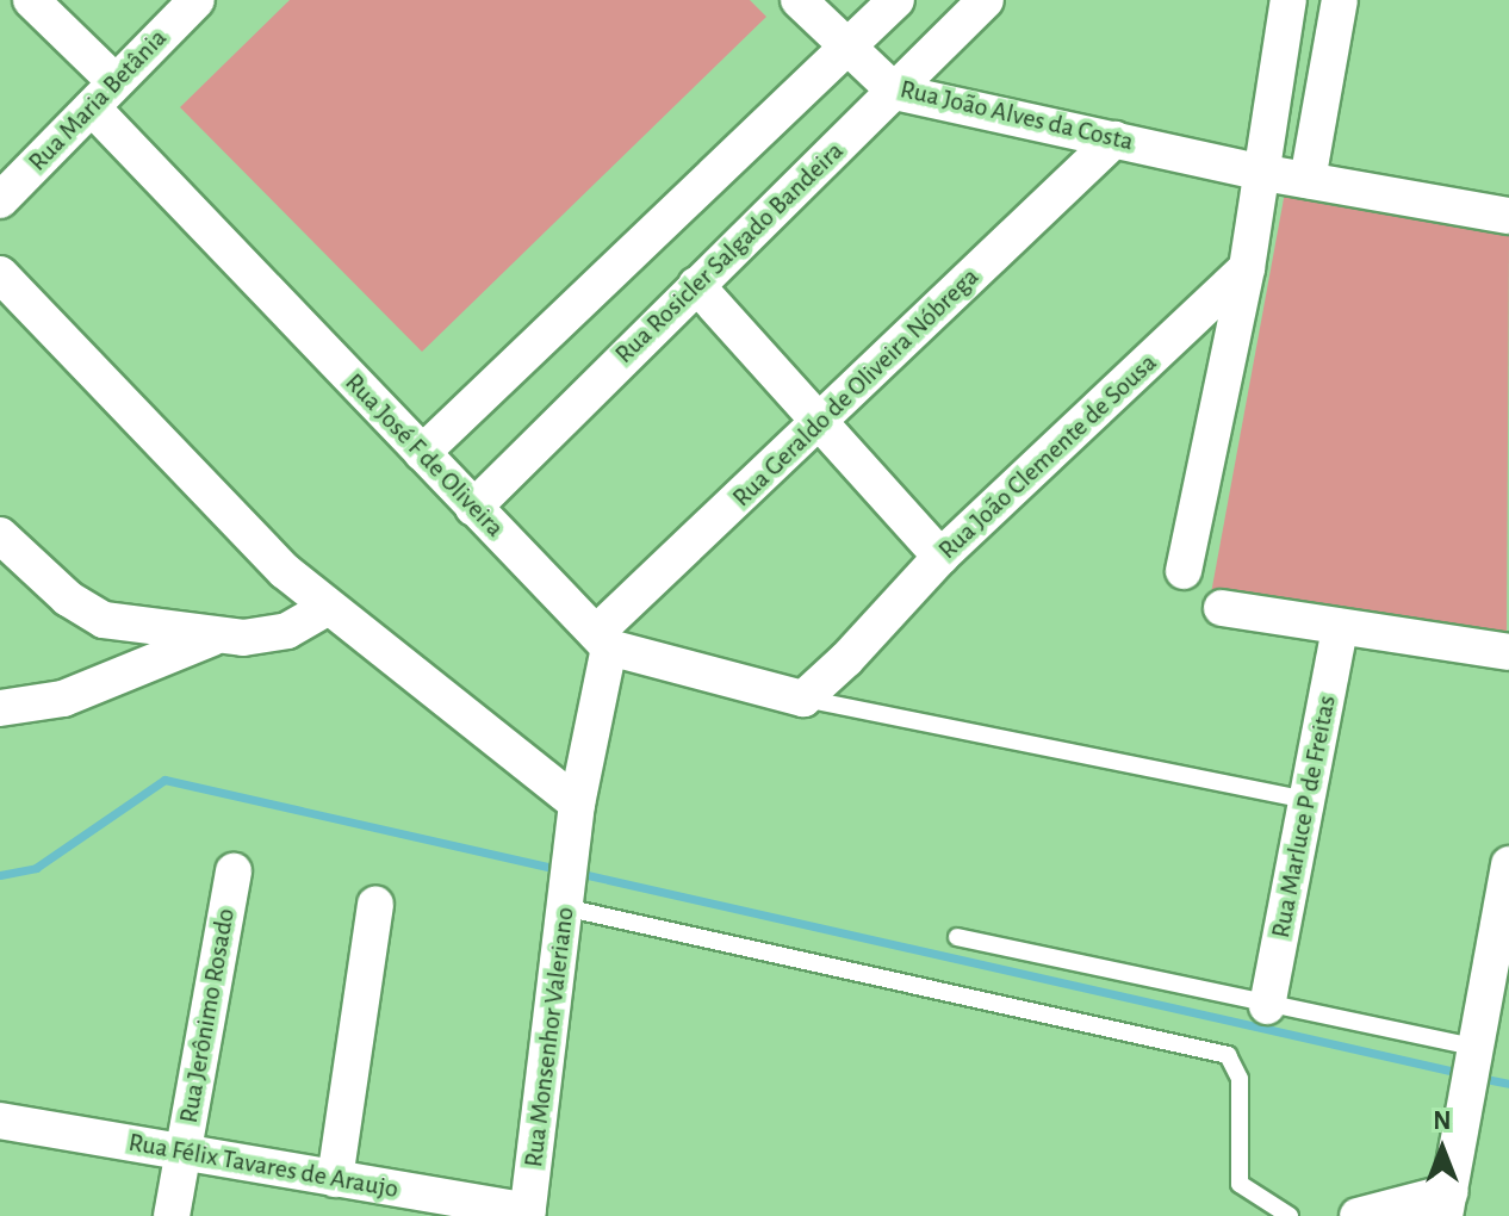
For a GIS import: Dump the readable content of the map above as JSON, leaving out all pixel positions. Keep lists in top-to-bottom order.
{
  "streets": {
    "street": [
      "Rua Maria Betânia",
      "Rua João Alves da Costa",
      "Rua Rosicler Salgado Bandeira",
      "Rua Geraldo de Oliveira Nóbrega",
      "Rua José F de Oliveira",
      "Rua João Clemente de Sousa",
      "Rua Marluce P de Freitas",
      "Rua Jerônimo Rosado",
      "Rua Monsenhor Valeriano",
      "Rua Félix Tavares de Araujo"
    ]
  },
  "crossings": [
    ["Rua Maria Betânia", "Rua José F de Oliveira"],
    ["Rua João Alves da Costa", "Rua Rosicler Salgado Bandeira"],
    ["Rua João Alves da Costa", "Rua Geraldo de Oliveira Nóbrega"],
    ["Rua Rosicler Salgado Bandeira", "Rua José F de Oliveira"],
    ["Rua Geraldo de Oliveira Nóbrega", "Rua José F de Oliveira"],
    ["Rua Jerônimo Rosado", "Rua Félix Tavares de Araujo"],
    ["Rua Monsenhor Valeriano", "Rua Félix Tavares de Araujo"]
  ],
  "north": "top"
}
